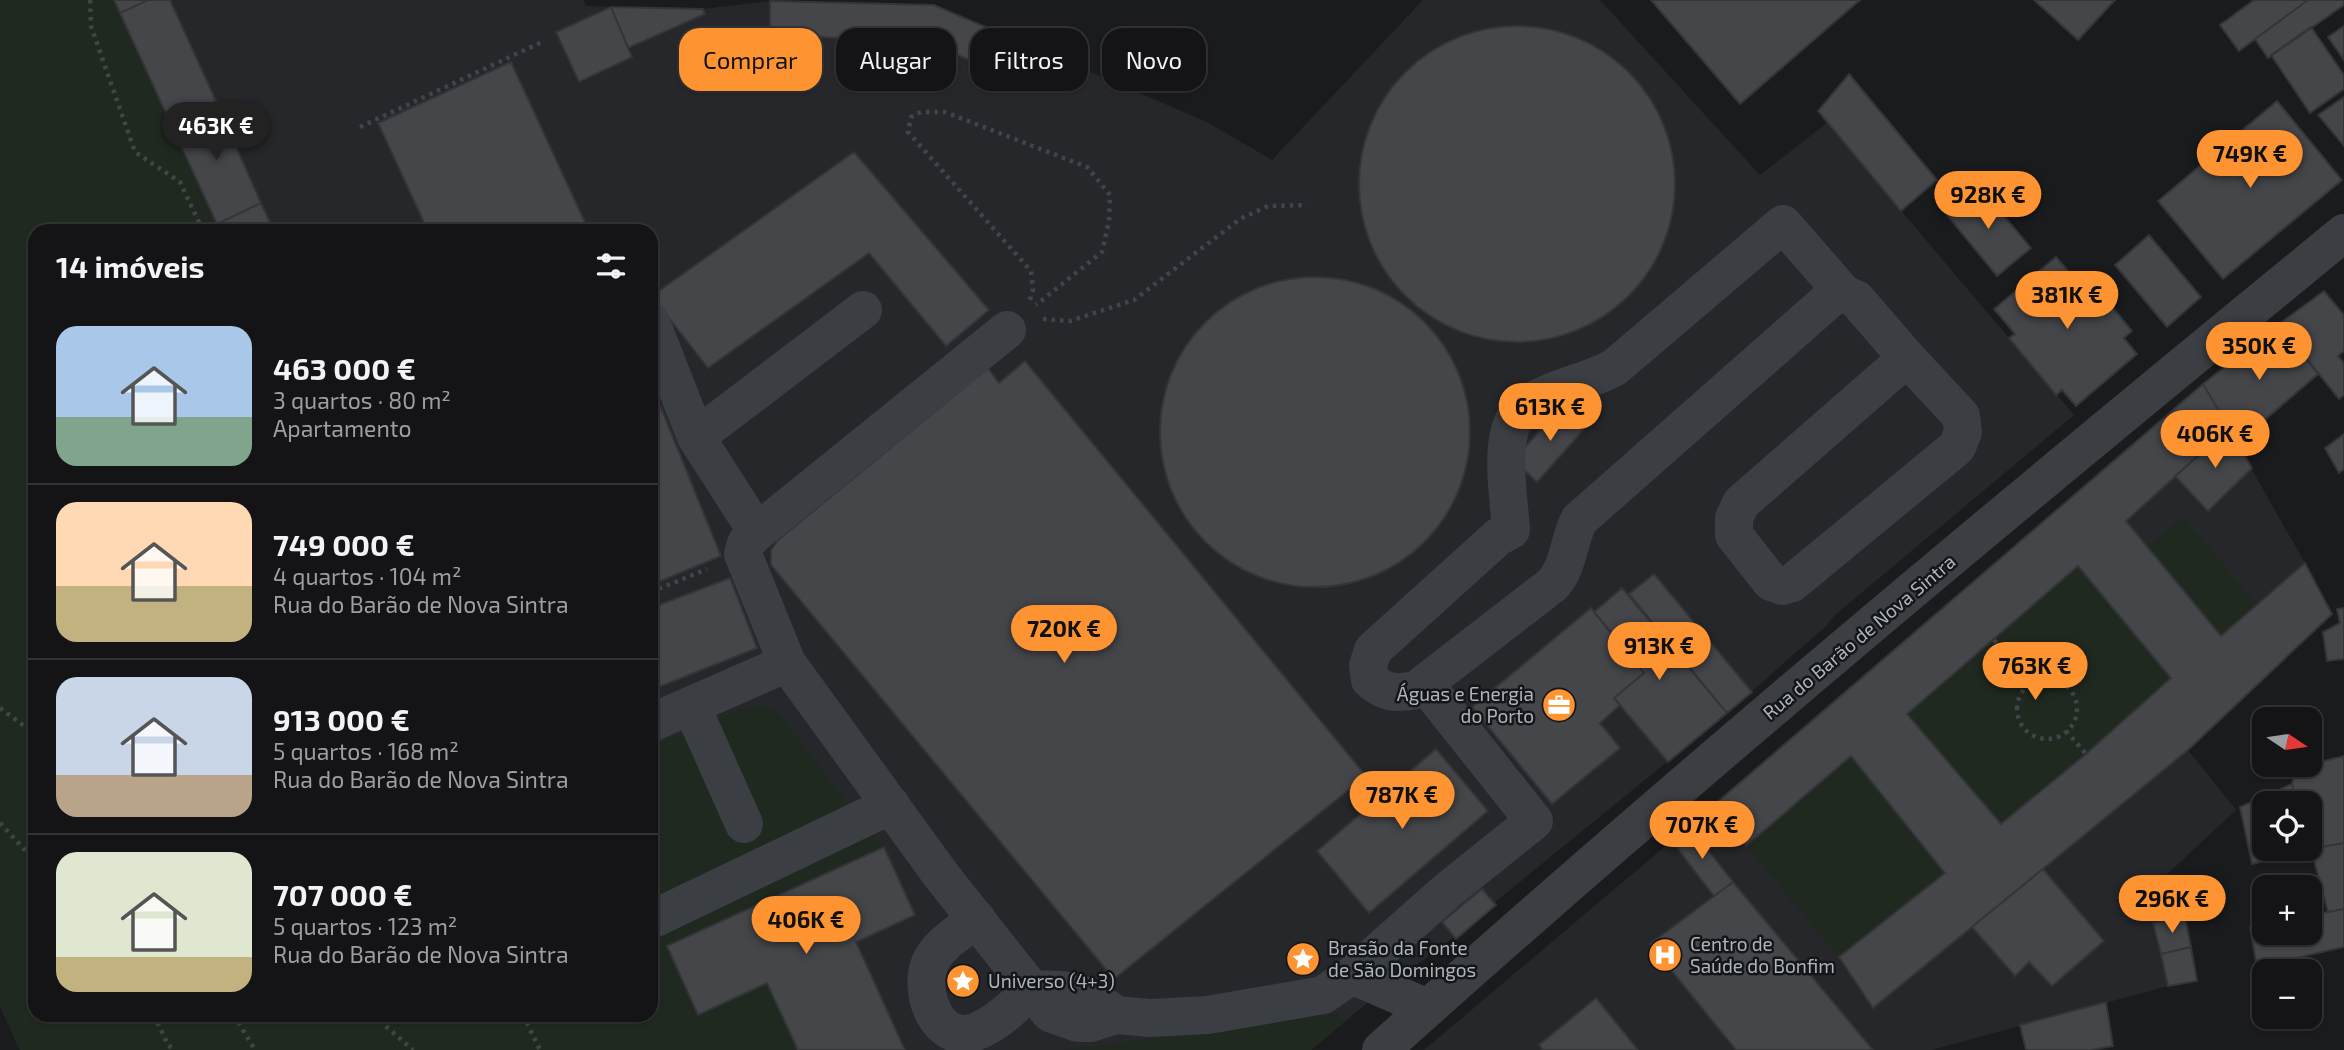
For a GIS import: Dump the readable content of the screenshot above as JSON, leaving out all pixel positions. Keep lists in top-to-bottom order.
{
  "streets": {
    "street": ["Rua do Barão de Nova Sintra"]
  },
  "places": {
    "office": ["Águas e Energia do Porto"],
    "hospital": ["Centro de Saúde do Bonfim"],
    "place": ["Brasão da Fonte de São Domingos", "Universo (4+3)"]
  },
  "north": "right",
  "page": {
    "chip": [
      "Comprar",
      "Alugar",
      "Filtros",
      "Novo"
    ],
    "price": [
      "463K €",
      "749K €",
      "928K €",
      "381K €",
      "350K €",
      "613K €",
      "406K €",
      "720K €",
      "913K €",
      "763K €",
      "787K €",
      "707K €",
      "296K €",
      "406K €"
    ],
    "heading": "14 imóveis",
    "list": [
      {
        "name": "463 000 €",
        "note": "3 quartos · 80 m² · Apartamento"
      },
      {
        "name": "749 000 €",
        "note": "4 quartos · 104 m² · Rua do Barão de Nova Sintra"
      },
      {
        "name": "913 000 €",
        "note": "5 quartos · 168 m² · Rua do Barão de Nova Sintra"
      },
      {
        "name": "707 000 €",
        "note": "5 quartos · 123 m² · Rua do Barão de Nova Sintra"
      }
    ],
    "map_buttons": ["+", "−"]
  }
}
